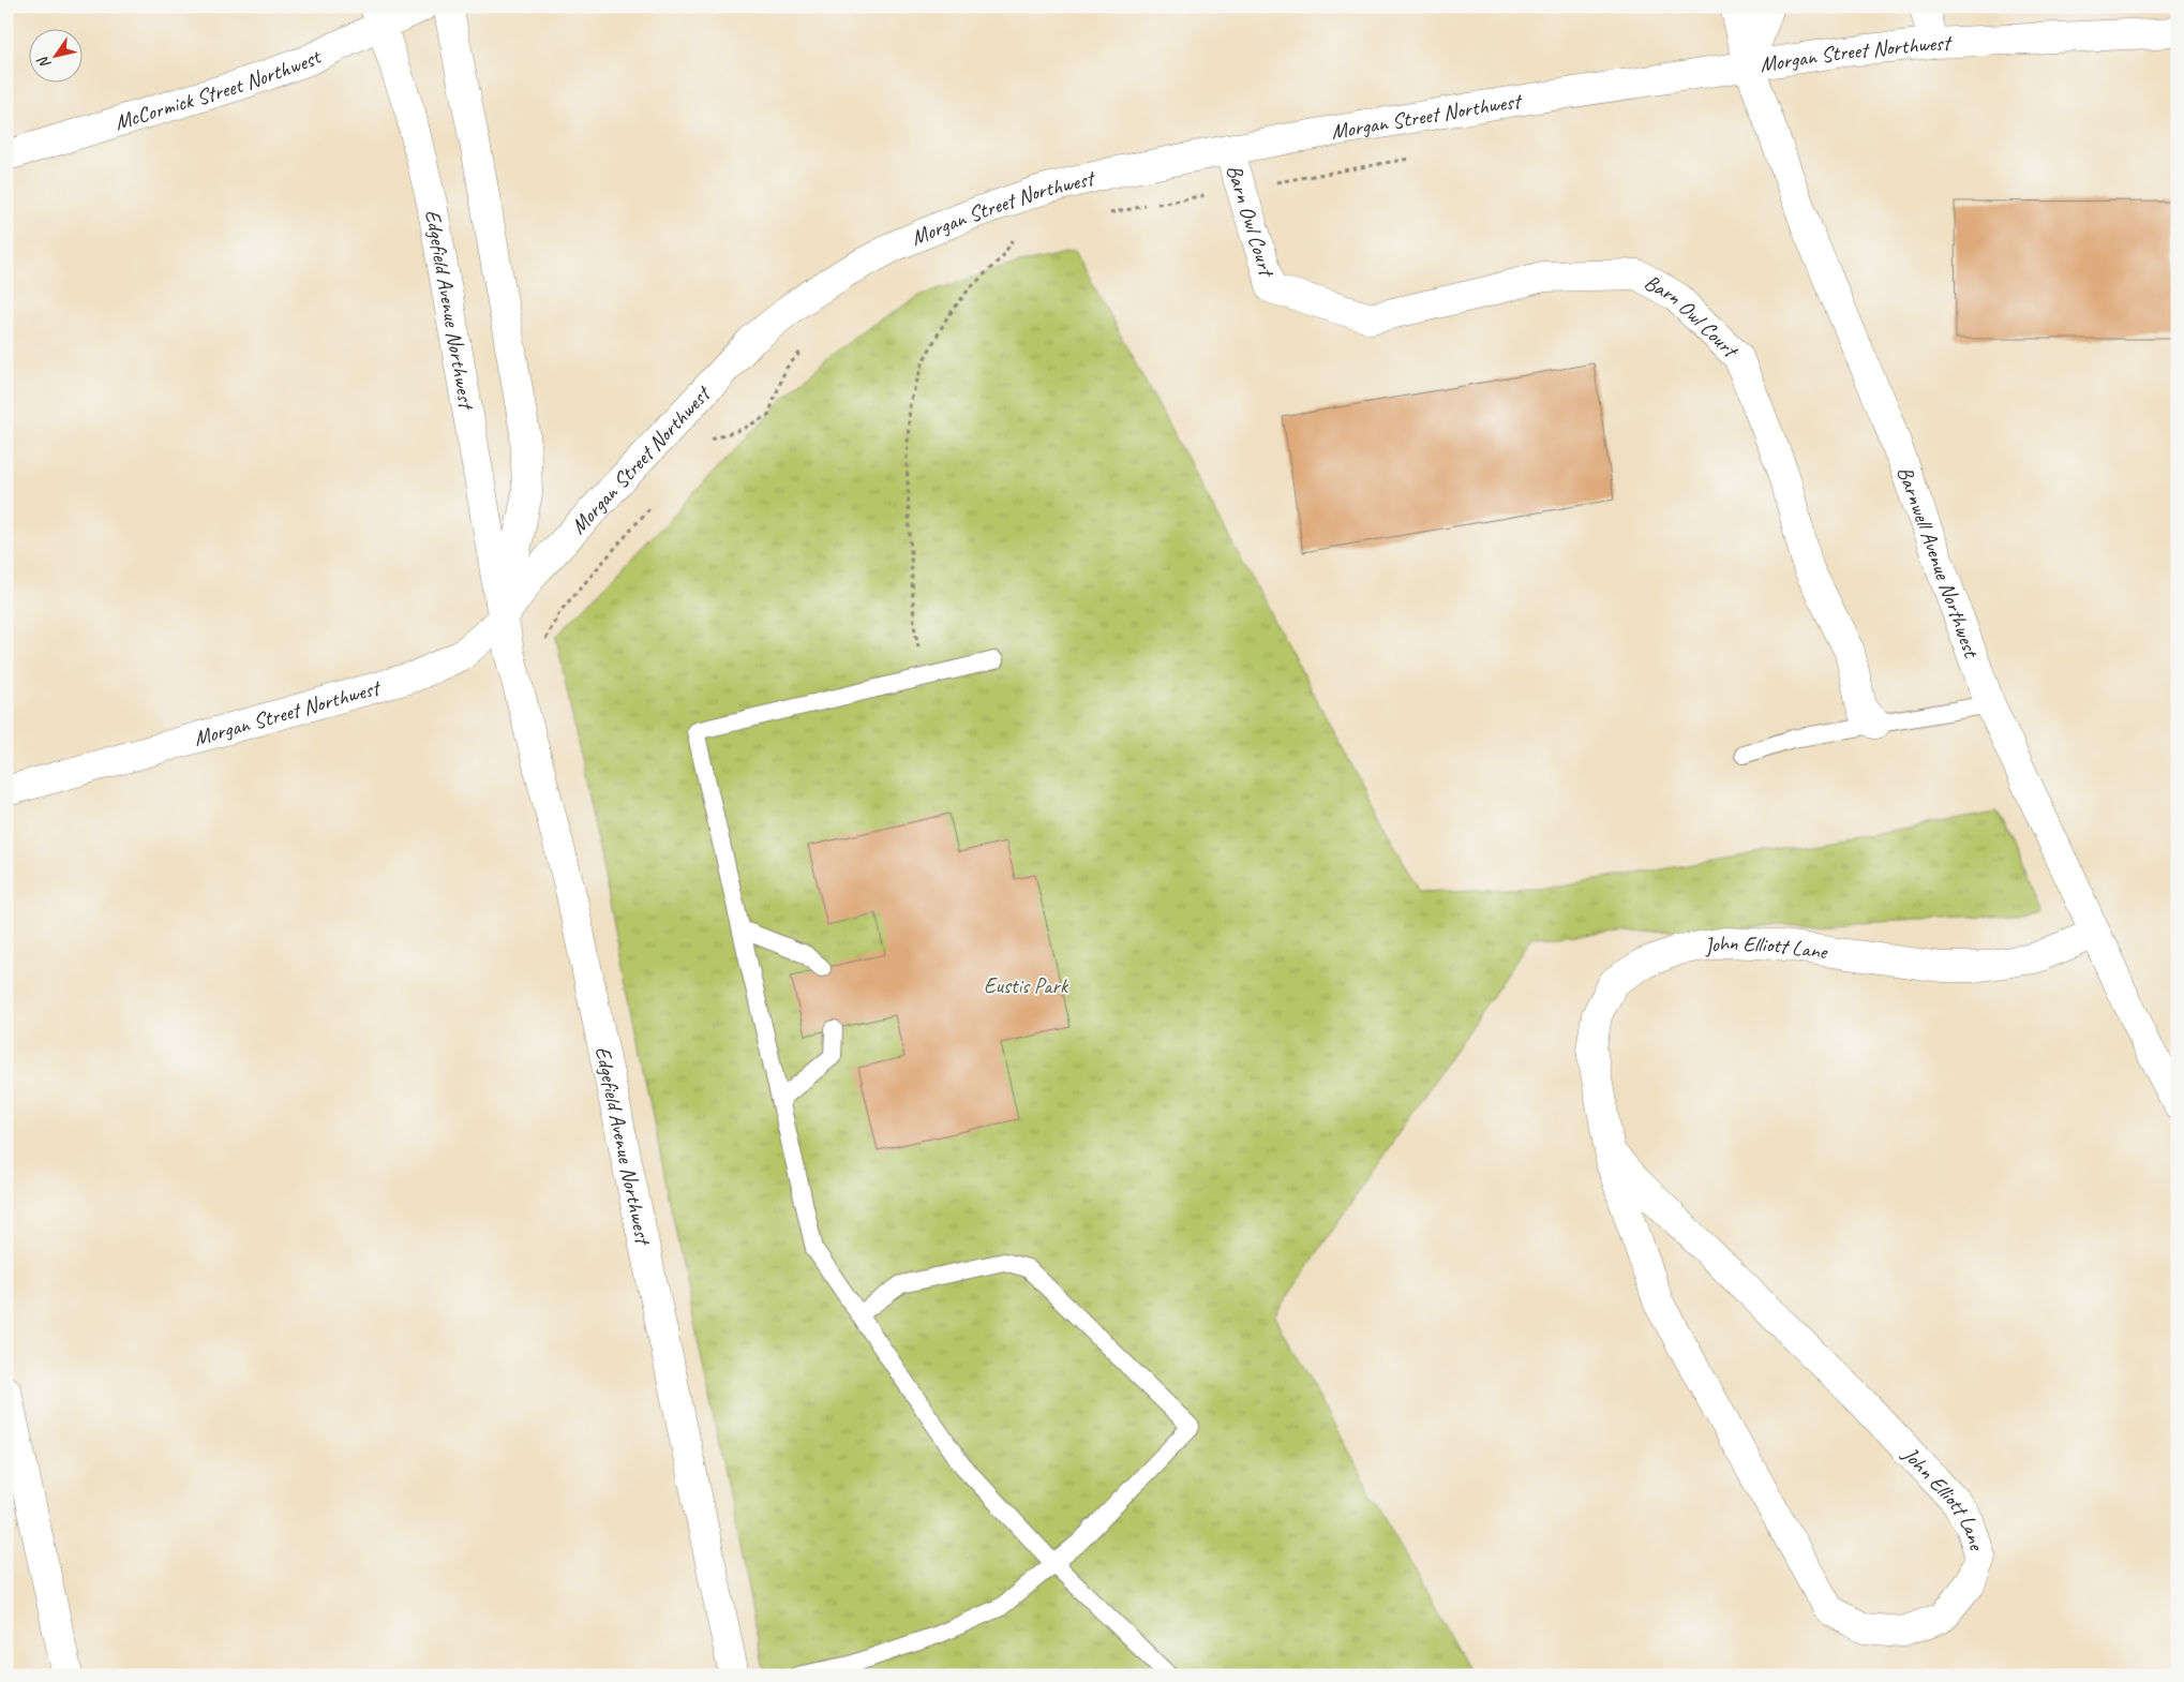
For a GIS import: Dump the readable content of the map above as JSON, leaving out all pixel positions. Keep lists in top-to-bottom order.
{
  "streets": {
    "street": [
      "Morgan Street Northwest",
      "McCormick Street Northwest",
      "Barn Owl Court",
      "Edgefield Avenue Northwest",
      "Barnwell Avenue Northwest",
      "John Elliott Lane"
    ]
  },
  "crossings": [
    ["Morgan Street Northwest", "Barn Owl Court"],
    ["Morgan Street Northwest", "Edgefield Avenue Northwest"],
    ["Morgan Street Northwest", "Barnwell Avenue Northwest"],
    ["McCormick Street Northwest", "Edgefield Avenue Northwest"],
    ["Barnwell Avenue Northwest", "John Elliott Lane"]
  ],
  "parks": ["Eustis Park"],
  "north": "bottom left"
}
